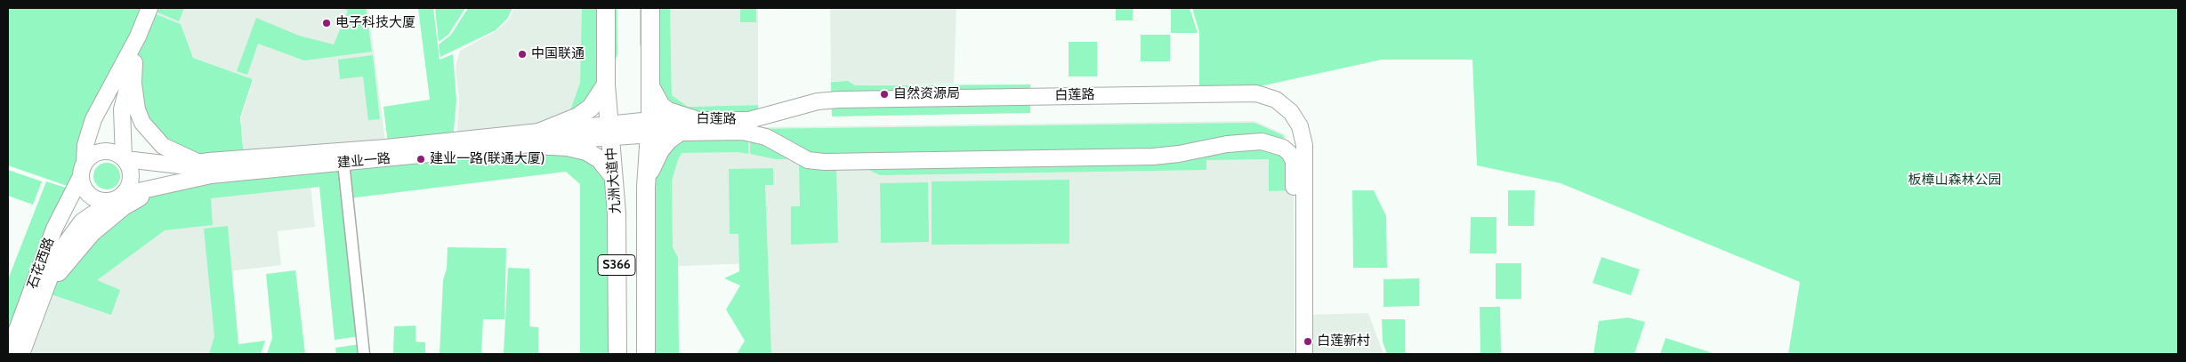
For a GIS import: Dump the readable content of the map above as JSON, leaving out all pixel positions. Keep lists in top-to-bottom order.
{
  "streets": {
    "main road": [
      "白莲路",
      "建业一路",
      "九洲大道中",
      "石花西路",
      "S366"
    ]
  },
  "crossings": [
    ["白莲路", "建业一路"],
    ["白莲路", "九洲大道中"],
    ["白莲路", "S366"],
    ["建业一路", "九洲大道中"],
    ["建业一路", "石花西路"]
  ],
  "parks": ["板樟山森林公园"],
  "places": [
    "电子科技大厦",
    "中国联通",
    "自然资源局",
    "建业一路(联通大厦)",
    "白莲新村"
  ]
}
